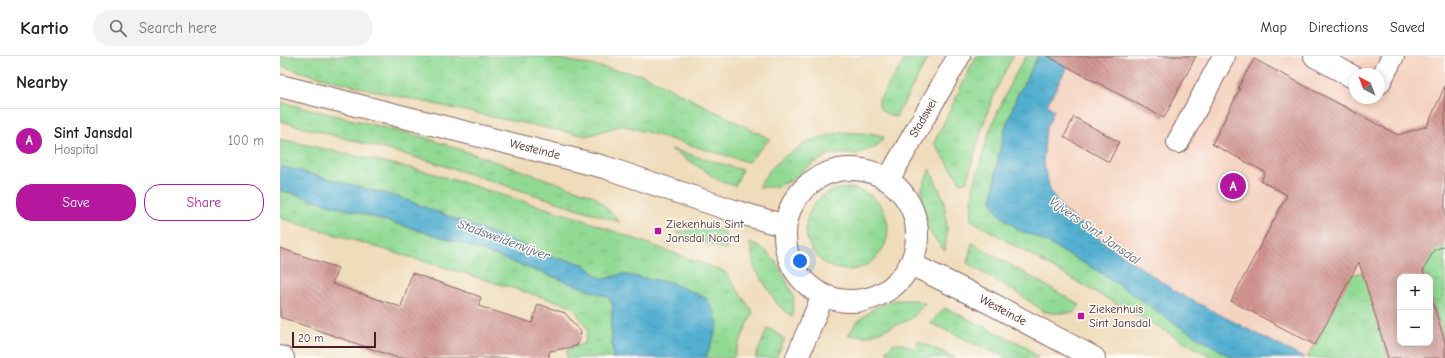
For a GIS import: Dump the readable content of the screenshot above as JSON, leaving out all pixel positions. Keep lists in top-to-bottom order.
{
  "streets": {
    "street": ["Stadswei", "Westeinde"]
  },
  "crossings": [
    ["Stadswei", "Westeinde"]
  ],
  "water": ["Vijvers Sint Jansdal", "Stadsweidenvijver"],
  "places": {
    "transit": ["Ziekenhuis Sint Jansdal Noord", "Ziekenhuis Sint Jansdal"]
  },
  "scale_bar": "20 m",
  "north": "top left",
  "page": {
    "header": "Kartio",
    "search": "Search here",
    "nav": ["Map", "Directions", "Saved"],
    "heading": "Nearby",
    "list": [
      {
        "mark": "A",
        "name": "Sint Jansdal",
        "note": "Hospital",
        "value": "100 m"
      }
    ],
    "pins": "A",
    "buttons": ["Save", "Share"],
    "map_buttons": ["+", "−"],
    "scale": "20 m"
  }
}
